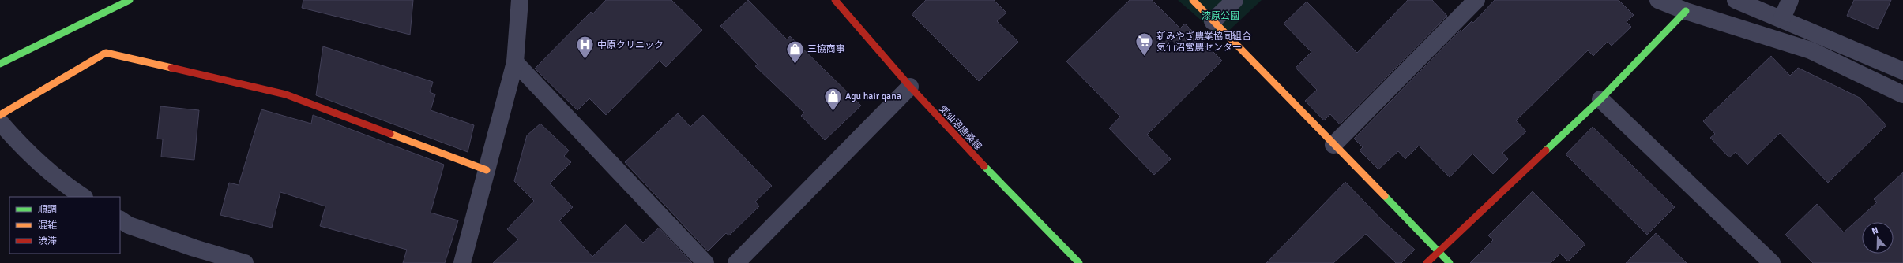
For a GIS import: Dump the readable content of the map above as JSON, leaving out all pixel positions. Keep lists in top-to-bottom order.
{
  "streets": {
    "street": ["気仙沼唐桑線"]
  },
  "parks": ["漆原公園"],
  "places": {
    "supermarket": ["新みやぎ農業協同組合 気仙沼営農センター"],
    "hospital": ["中原クリニック"],
    "shop": ["三協商事", "Agu hair qana"]
  },
  "legend": ["順調", "混雑", "渋滞"],
  "north": "top"
}
